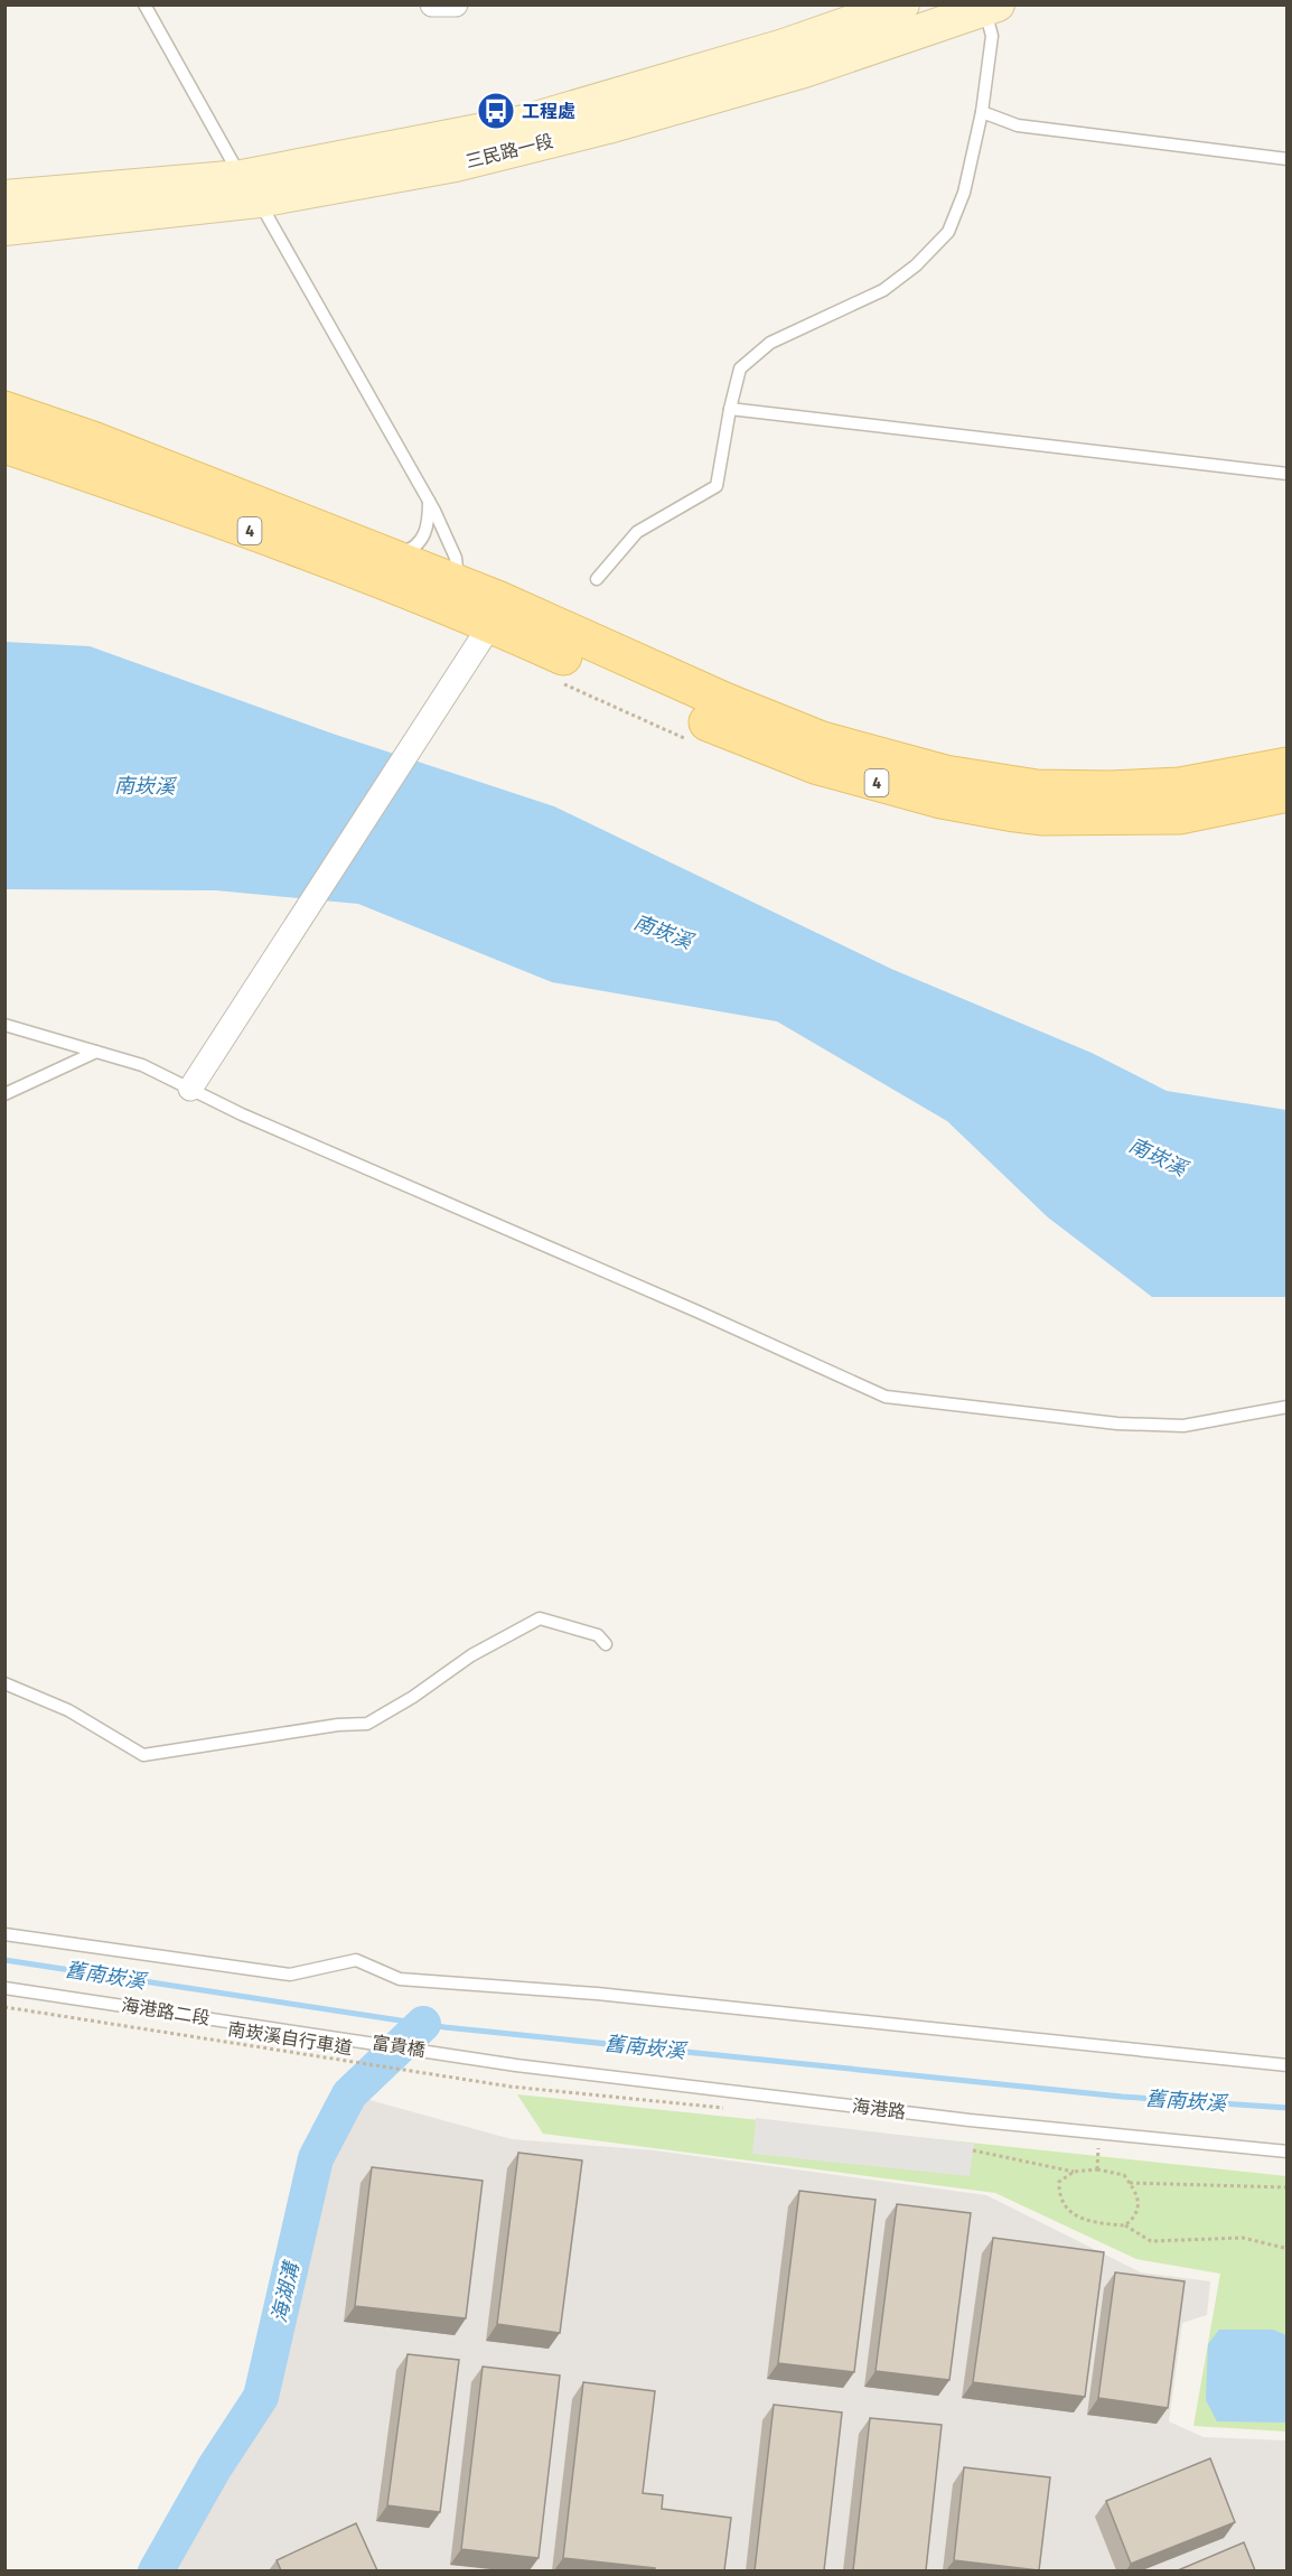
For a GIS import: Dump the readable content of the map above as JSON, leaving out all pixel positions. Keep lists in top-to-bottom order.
{
  "streets": {
    "main road": ["4"],
    "street": ["三民路一段"],
    "lane": ["海港路二段", "富貴橋", "海港路"],
    "path": ["南崁溪自行車道"]
  },
  "crossings": [
    ["海港路二段", "富貴橋"],
    ["富貴橋", "海港路"]
  ],
  "water": ["南崁溪", "舊南崁溪", "海湖溝"],
  "places": {
    "bus stop": ["工程處"]
  }
}
